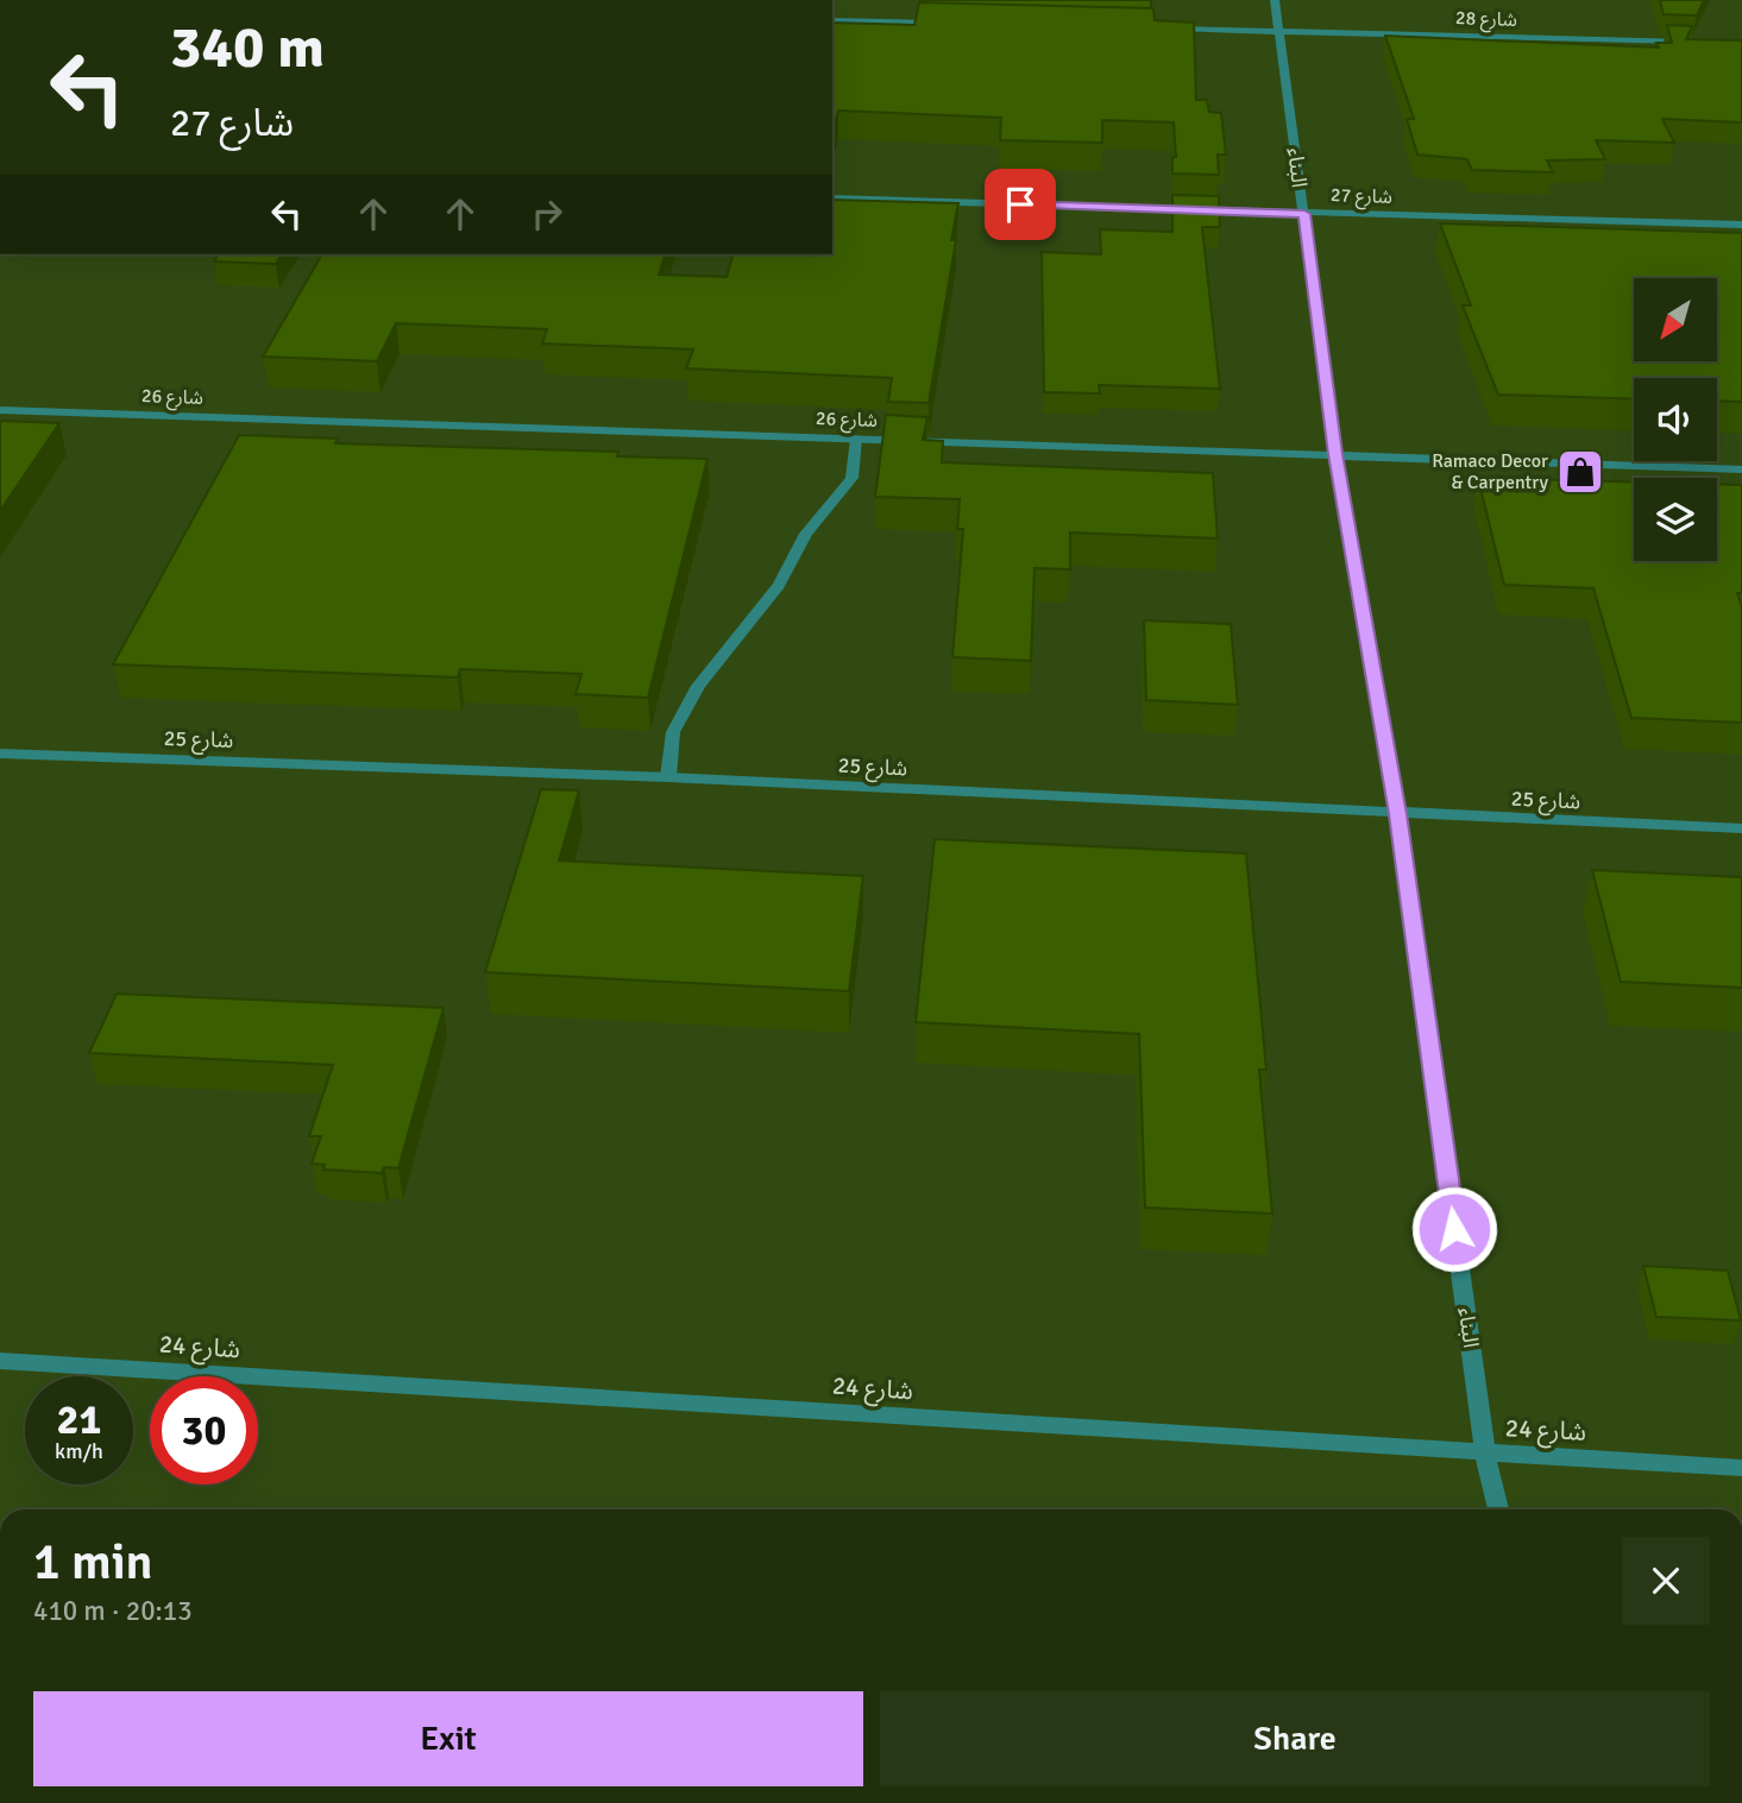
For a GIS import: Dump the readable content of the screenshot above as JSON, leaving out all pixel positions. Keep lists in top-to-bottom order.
{
  "streets": {
    "street": [
      "شارع 28",
      "البناء",
      "شارع 27",
      "شارع 26",
      "شارع 25",
      "شارع 24"
    ]
  },
  "crossings": [
    ["شارع 28", "البناء"],
    ["البناء", "شارع 27"],
    ["البناء", "شارع 26"],
    ["البناء", "شارع 25"],
    ["البناء", "شارع 24"]
  ],
  "places": {
    "shop": ["Ramaco Decor & Carpentry"]
  },
  "north": "bottom left",
  "page": {
    "turn": ["340 m", "شارع 27"],
    "speed": "21 km/h",
    "limit": "30",
    "heading": ["1 min", "410 m · 20:13"],
    "buttons": ["Exit", "Share"]
  }
}
